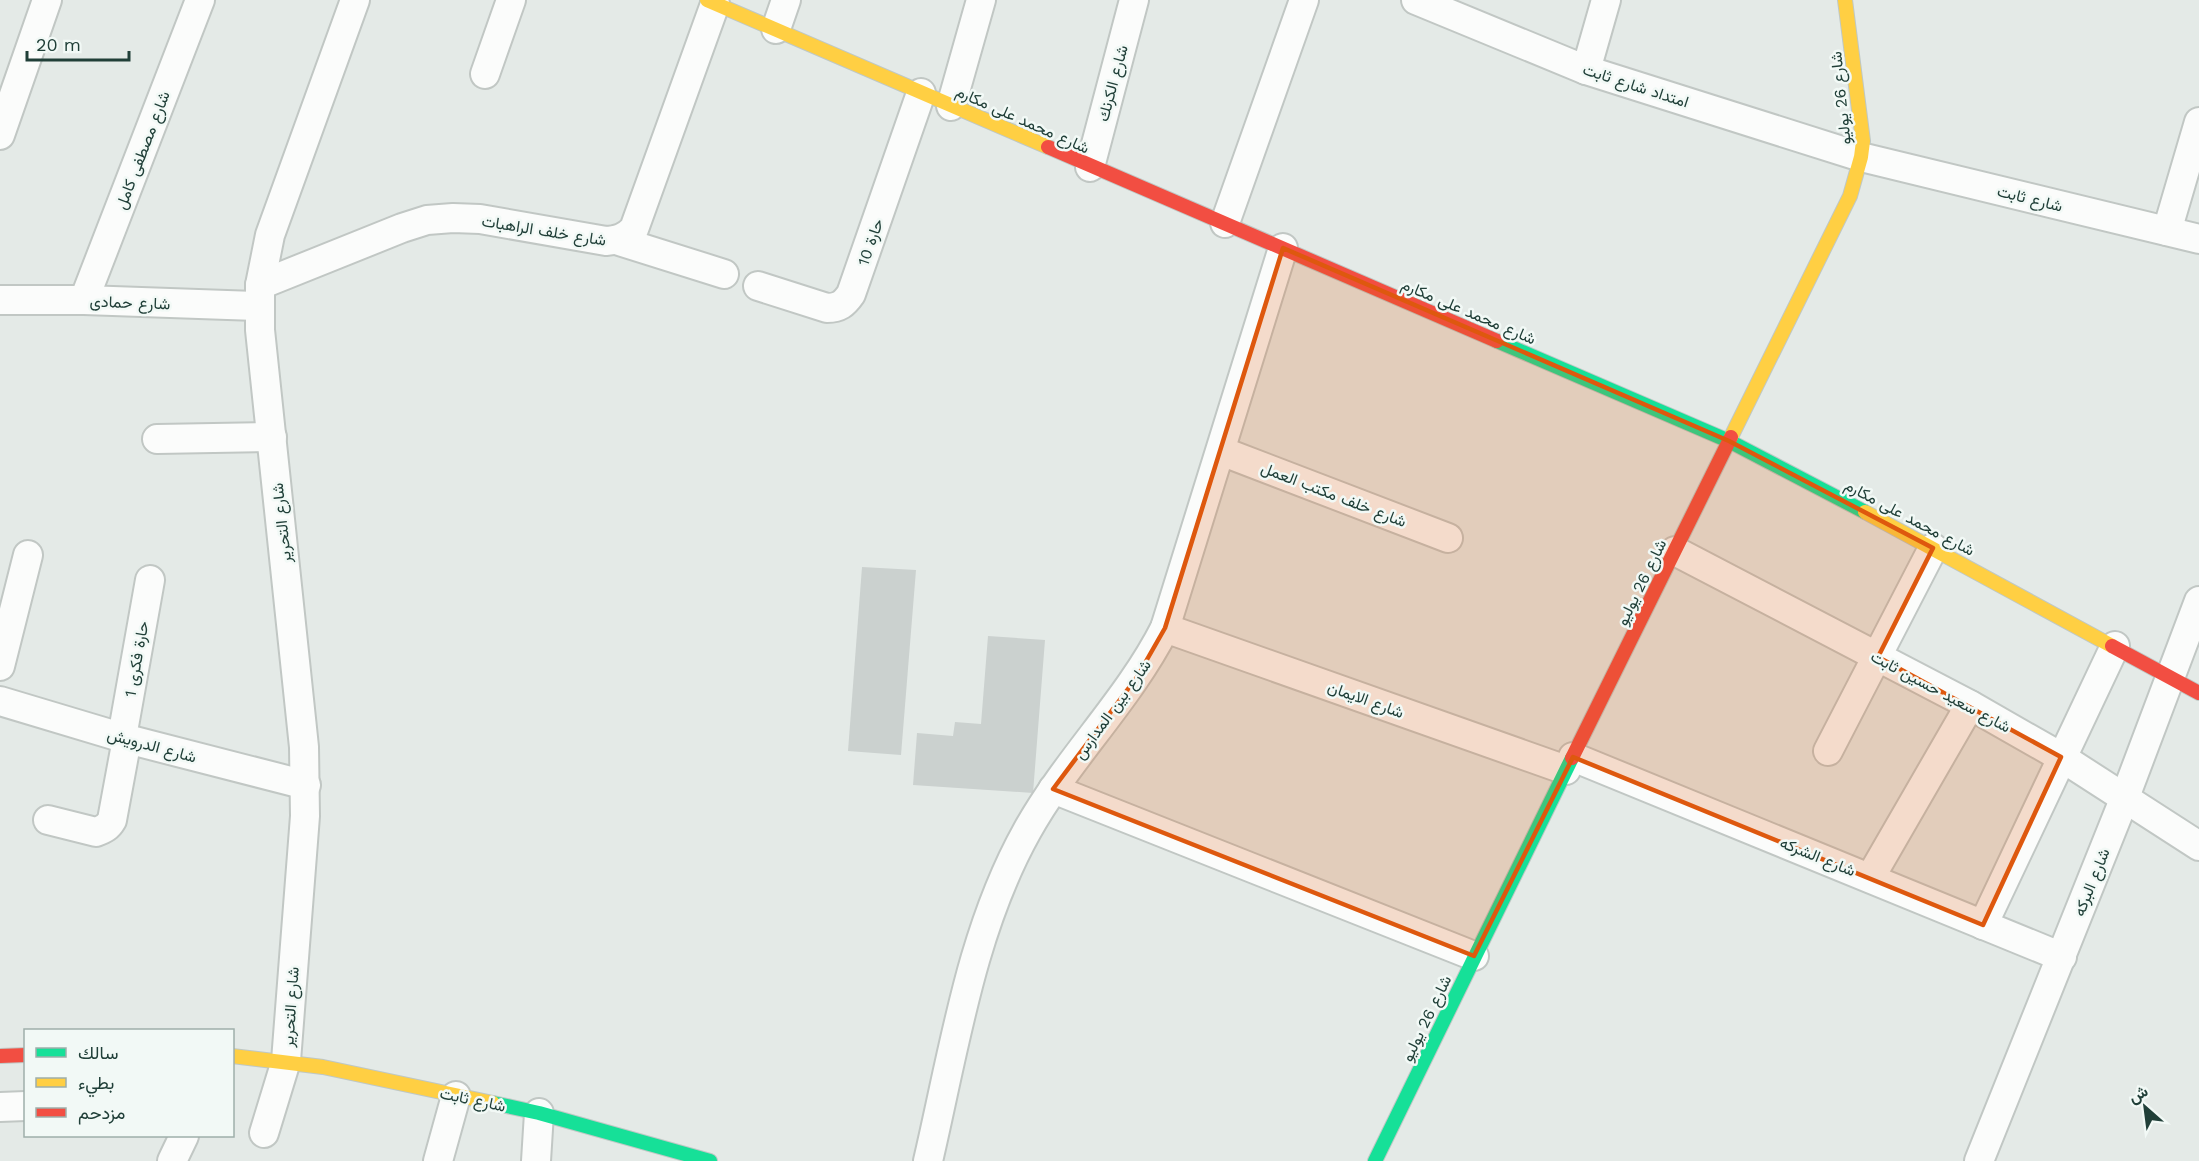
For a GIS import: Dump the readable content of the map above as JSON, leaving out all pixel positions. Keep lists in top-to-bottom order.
{
  "streets": {
    "street": [
      "شارع الكرنك",
      "امتداد شارع ثابت",
      "شارع 26 يوليو",
      "شارع محمد على مكارم",
      "شارع مصطفى كامل",
      "شارع ثابت",
      "شارع خلف الراهبات",
      "حارة 10",
      "شارع حمادى",
      "شارع خلف مكتب العمل",
      "شارع التحرير",
      "حارة فكرى 1",
      "شارع سعيد حسين ثابت",
      "شارع الايمان",
      "شارع بين المدارس",
      "شارع الدرويش",
      "شارع الشركه",
      "شارع البركه"
    ]
  },
  "crossings": [
    ["شارع الكرنك", "شارع محمد على مكارم"],
    ["امتداد شارع ثابت", "شارع 26 يوليو"],
    ["امتداد شارع ثابت", "شارع ثابت"],
    ["شارع 26 يوليو", "شارع محمد على مكارم"],
    ["شارع 26 يوليو", "شارع ثابت"],
    ["شارع 26 يوليو", "شارع سعيد حسين ثابت"],
    ["شارع 26 يوليو", "شارع الايمان"],
    ["شارع 26 يوليو", "شارع الشركه"],
    ["شارع محمد على مكارم", "شارع خلف الراهبات"],
    ["شارع محمد على مكارم", "حارة 10"],
    ["شارع محمد على مكارم", "شارع بين المدارس"],
    ["شارع محمد على مكارم", "شارع البركه"],
    ["شارع مصطفى كامل", "شارع حمادى"],
    ["شارع ثابت", "شارع التحرير"],
    ["شارع خلف الراهبات", "شارع حمادى"],
    ["شارع خلف الراهبات", "شارع التحرير"],
    ["شارع حمادى", "شارع التحرير"],
    ["شارع خلف مكتب العمل", "شارع بين المدارس"],
    ["شارع التحرير", "شارع الدرويش"],
    ["حارة فكرى 1", "شارع الدرويش"],
    ["شارع سعيد حسين ثابت", "شارع البركه"],
    ["شارع الايمان", "شارع بين المدارس"],
    ["شارع الايمان", "شارع الشركه"],
    ["شارع الشركه", "شارع البركه"]
  ],
  "legend": ["سالك", "بطيء", "مزدحم"],
  "scale_bar": "20 m",
  "north": "top left"
}
